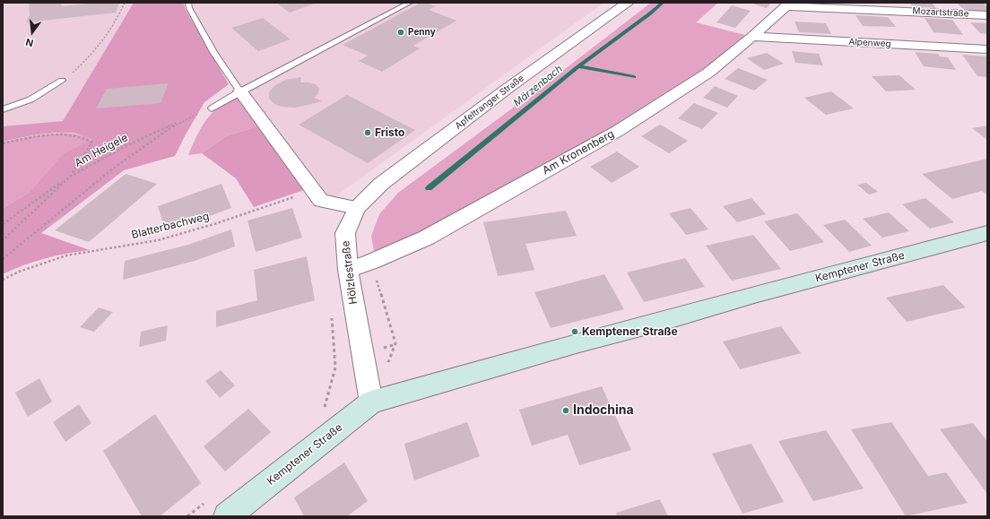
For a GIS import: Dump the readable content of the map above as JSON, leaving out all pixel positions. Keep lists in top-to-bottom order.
{
  "streets": {
    "main road": ["Kemptener Straße"],
    "street": [
      "Mozartstraße",
      "Alpenweg",
      "Apfeltranger Straße",
      "Am Kronenberg",
      "Hölzlestraße"
    ],
    "path": ["Am Heigele", "Blatterbachweg"]
  },
  "crossings": [
    ["Mozartstraße", "Am Kronenberg"],
    ["Alpenweg", "Am Kronenberg"],
    ["Apfeltranger Straße", "Hölzlestraße"],
    ["Am Kronenberg", "Hölzlestraße"],
    ["Kemptener Straße", "Hölzlestraße"]
  ],
  "water": ["Märzenbach"],
  "places": [
    "Penny",
    "Fristo",
    "Kemptener Straße",
    "Indochina"
  ],
  "north": "bottom"
}
